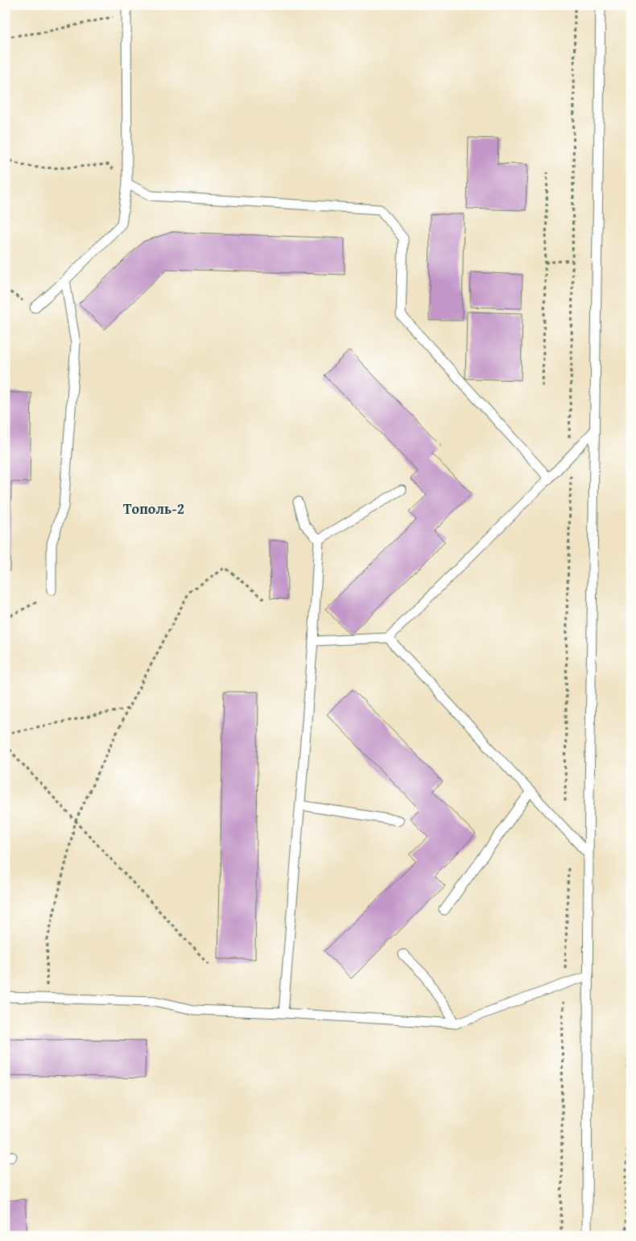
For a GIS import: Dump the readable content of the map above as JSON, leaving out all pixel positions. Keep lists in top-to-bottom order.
{
  "districts": ["Тополь-2"]
}
